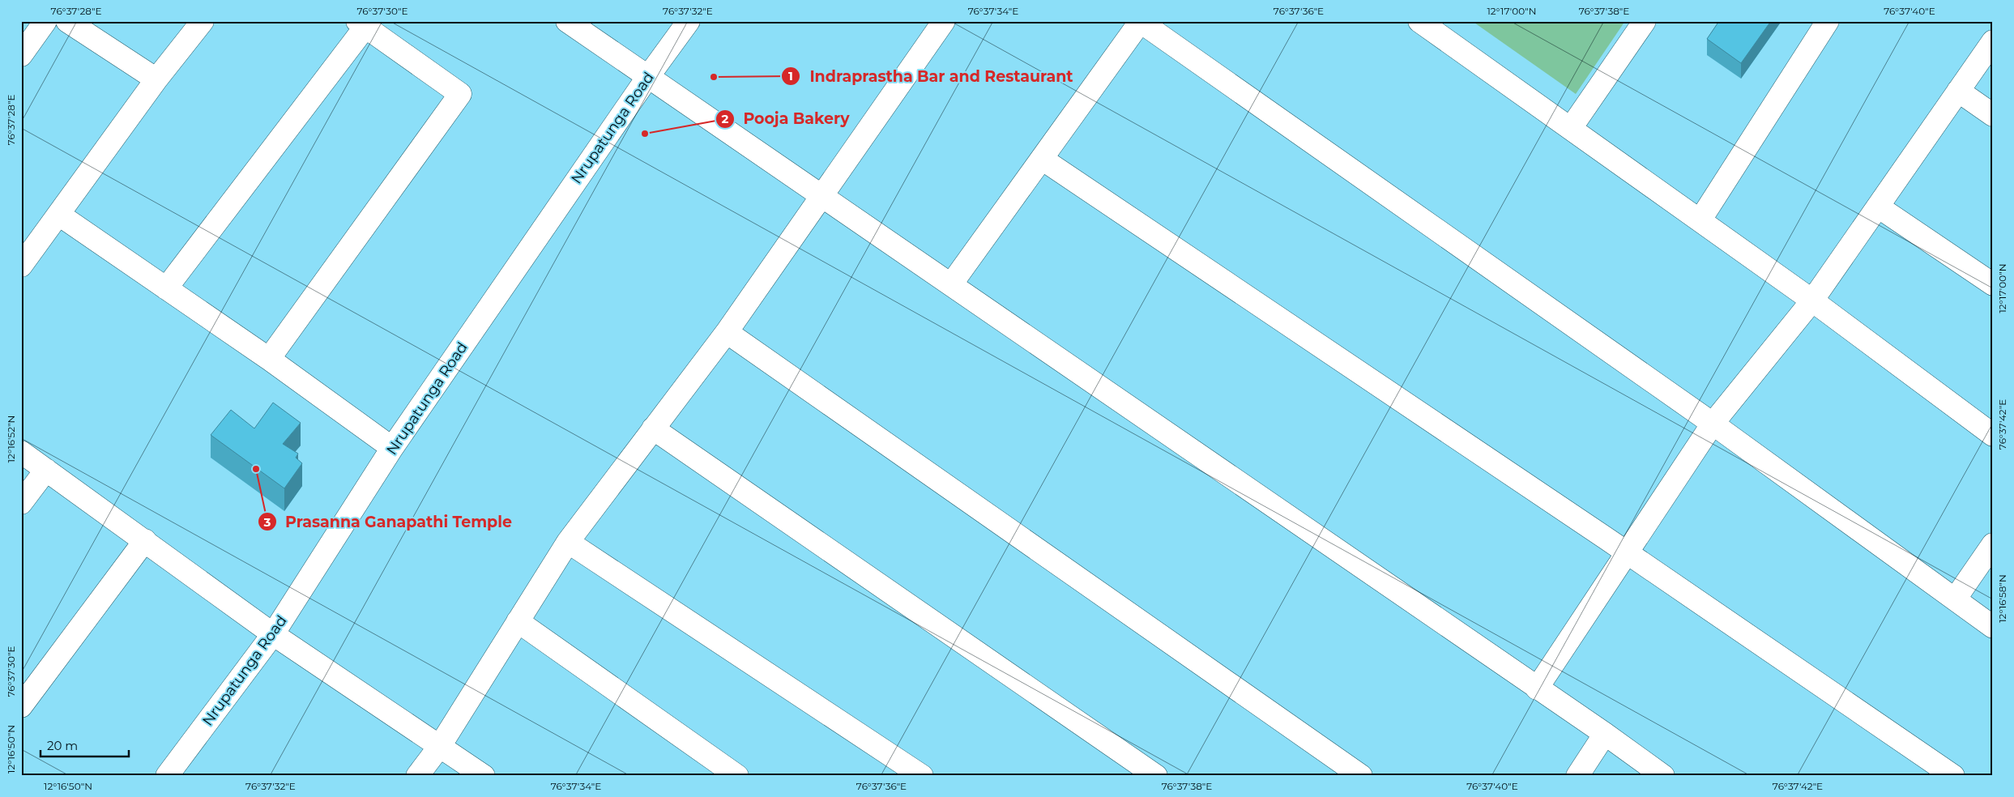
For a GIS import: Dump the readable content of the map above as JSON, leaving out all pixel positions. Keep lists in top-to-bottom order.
{
  "streets": {
    "street": ["Nrupatunga Road"]
  },
  "places": ["Indraprastha Bar and Restaurant", "Pooja Bakery", "Prasanna Ganapathi Temple"],
  "scale_bar": "20 m",
  "coordinates": [
    "76°37'28\"E",
    "76°37'30\"E",
    "76°37'32\"E",
    "76°37'34\"E",
    "76°37'36\"E",
    "12°17'00\"N",
    "76°37'38\"E",
    "76°37'40\"E",
    "76°37'42\"E",
    "12°16'52\"N",
    "12°16'58\"N",
    "12°16'50\"N"
  ]
}
